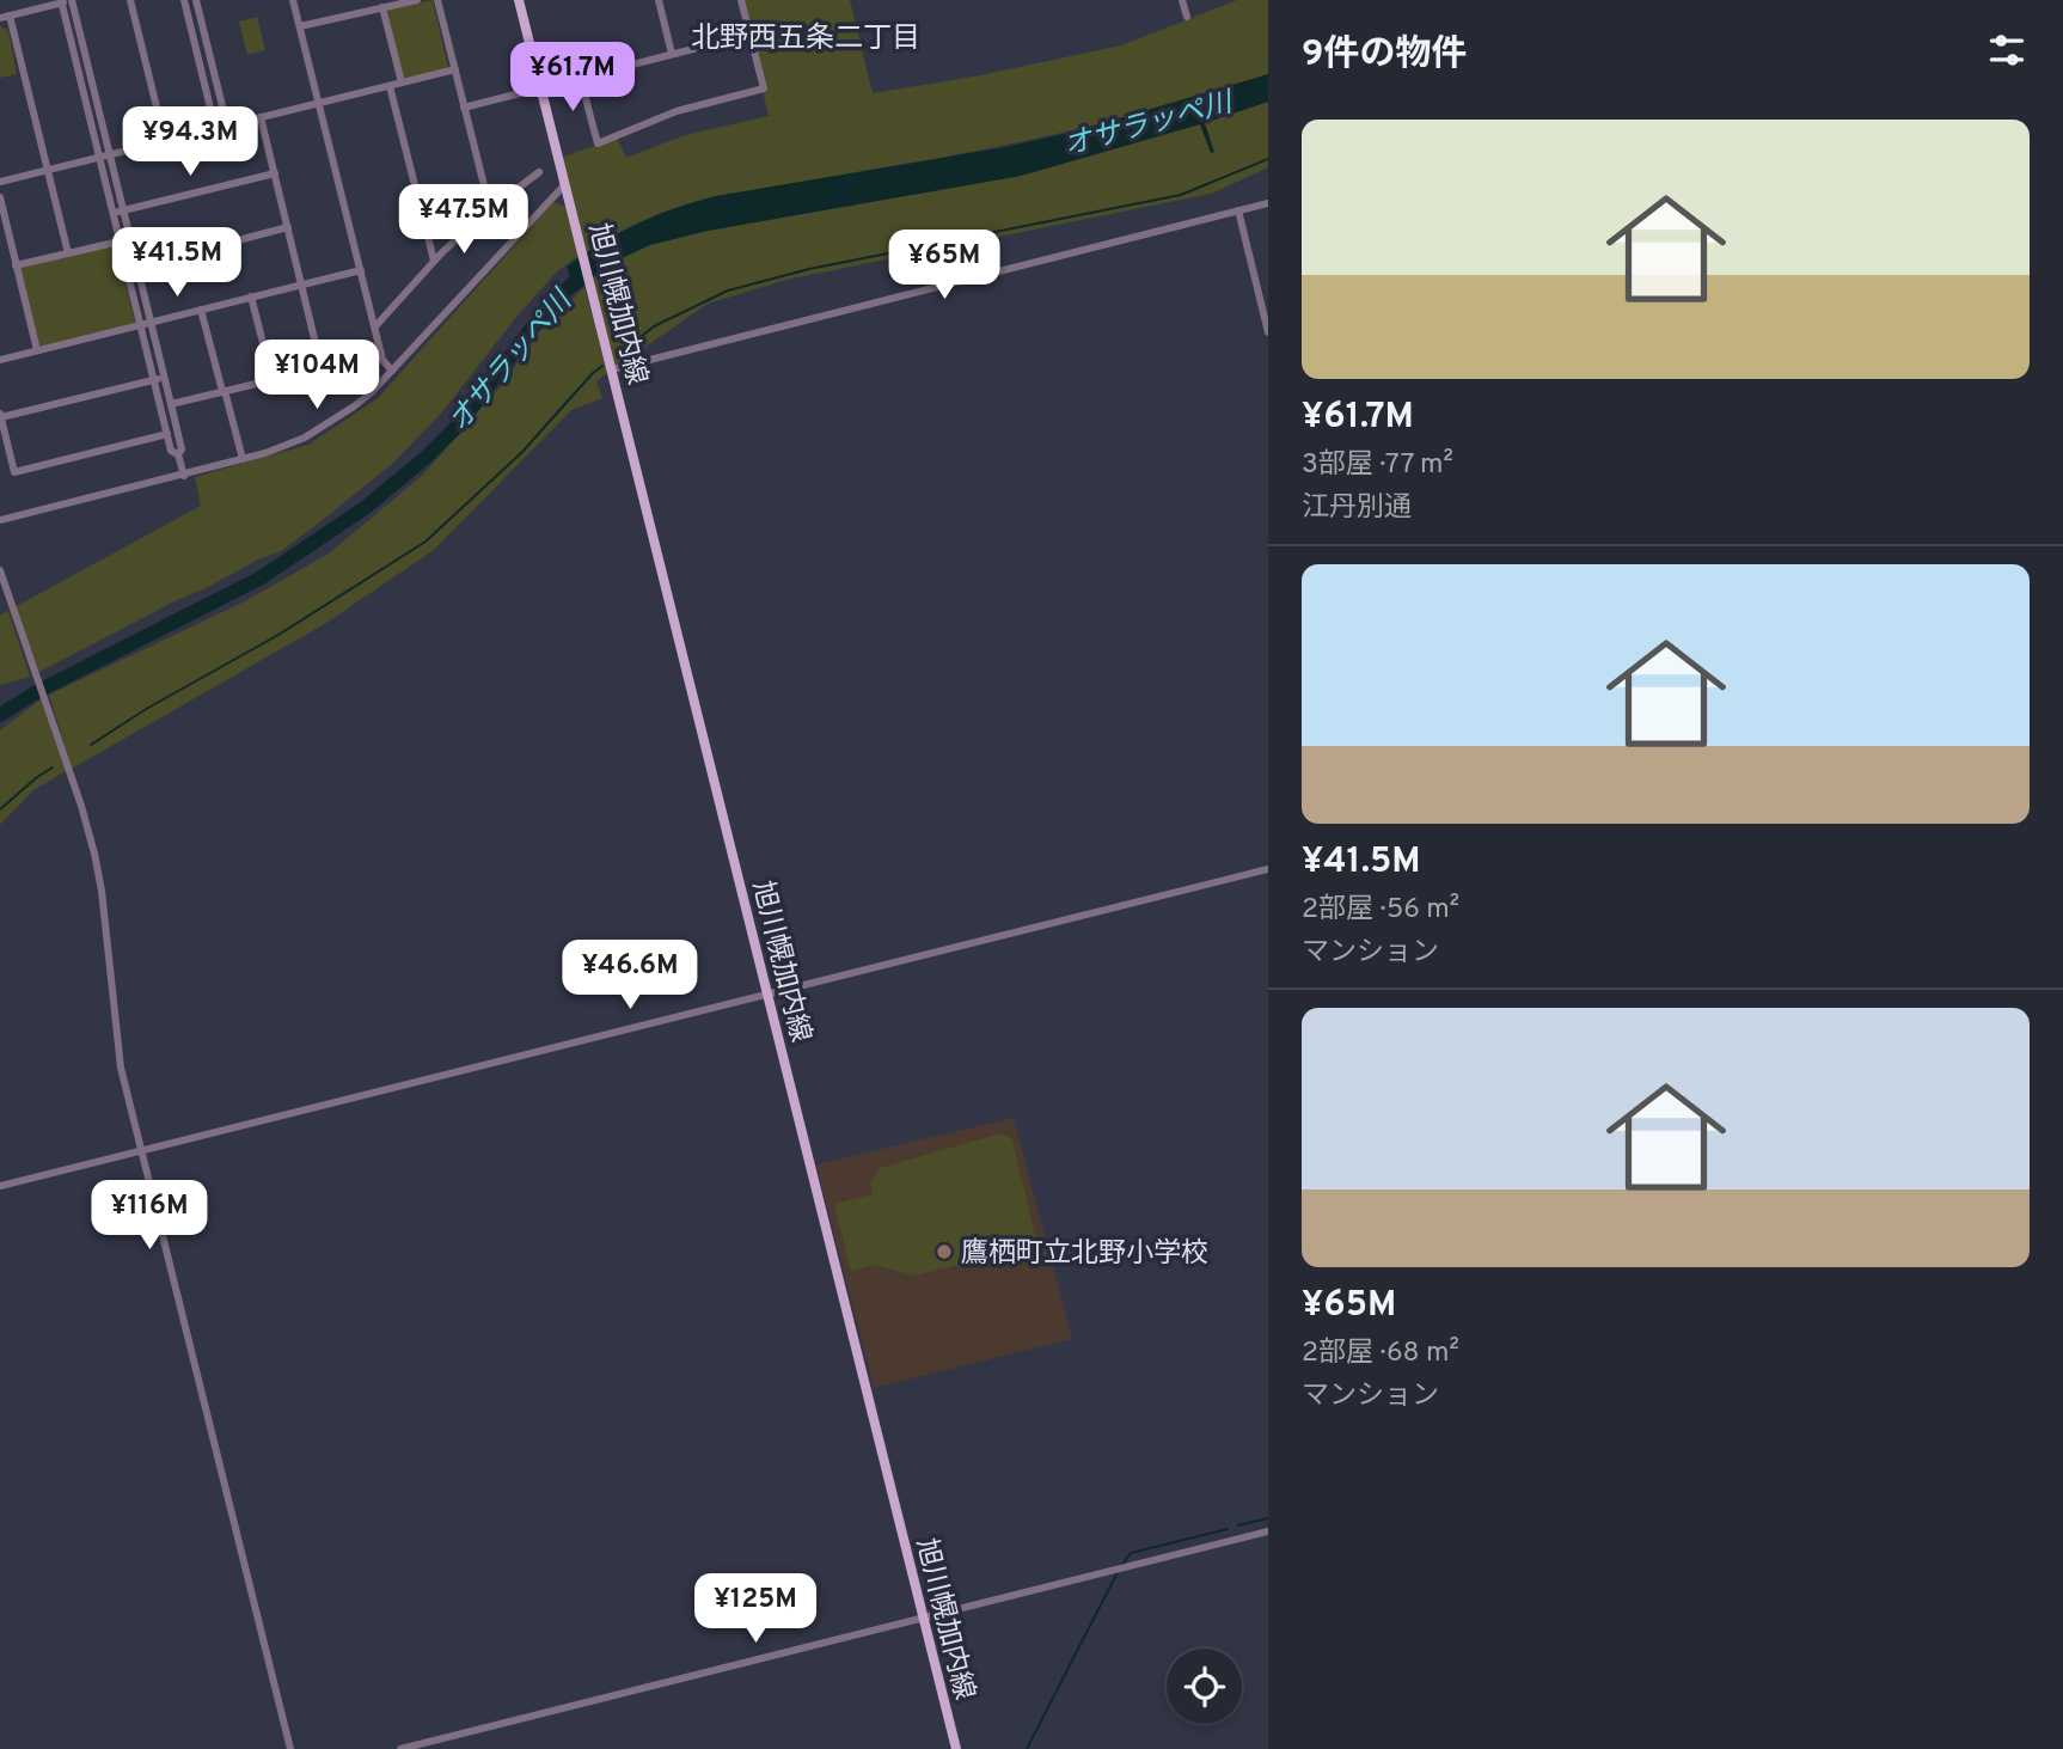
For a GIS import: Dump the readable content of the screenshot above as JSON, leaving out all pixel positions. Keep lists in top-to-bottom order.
{
  "streets": {
    "main road": ["旭川幌加内線"]
  },
  "districts": ["北野西五条二丁目"],
  "water": ["オサラッペ川"],
  "places": ["鷹栖町立北野小学校"],
  "page": {
    "heading": "9件の物件",
    "price": [
      "¥61.7M",
      "¥94.3M",
      "¥47.5M",
      "¥41.5M",
      "¥65M",
      "¥104M",
      "¥46.6M",
      "¥116M",
      "¥125M"
    ],
    "list": [
      {
        "name": "¥61.7M",
        "note": "3部屋 · 77 m² · 江丹別通"
      },
      {
        "name": "¥41.5M",
        "note": "2部屋 · 56 m² · マンション"
      },
      {
        "name": "¥65M",
        "note": "2部屋 · 68 m² · マンション"
      }
    ]
  }
}
